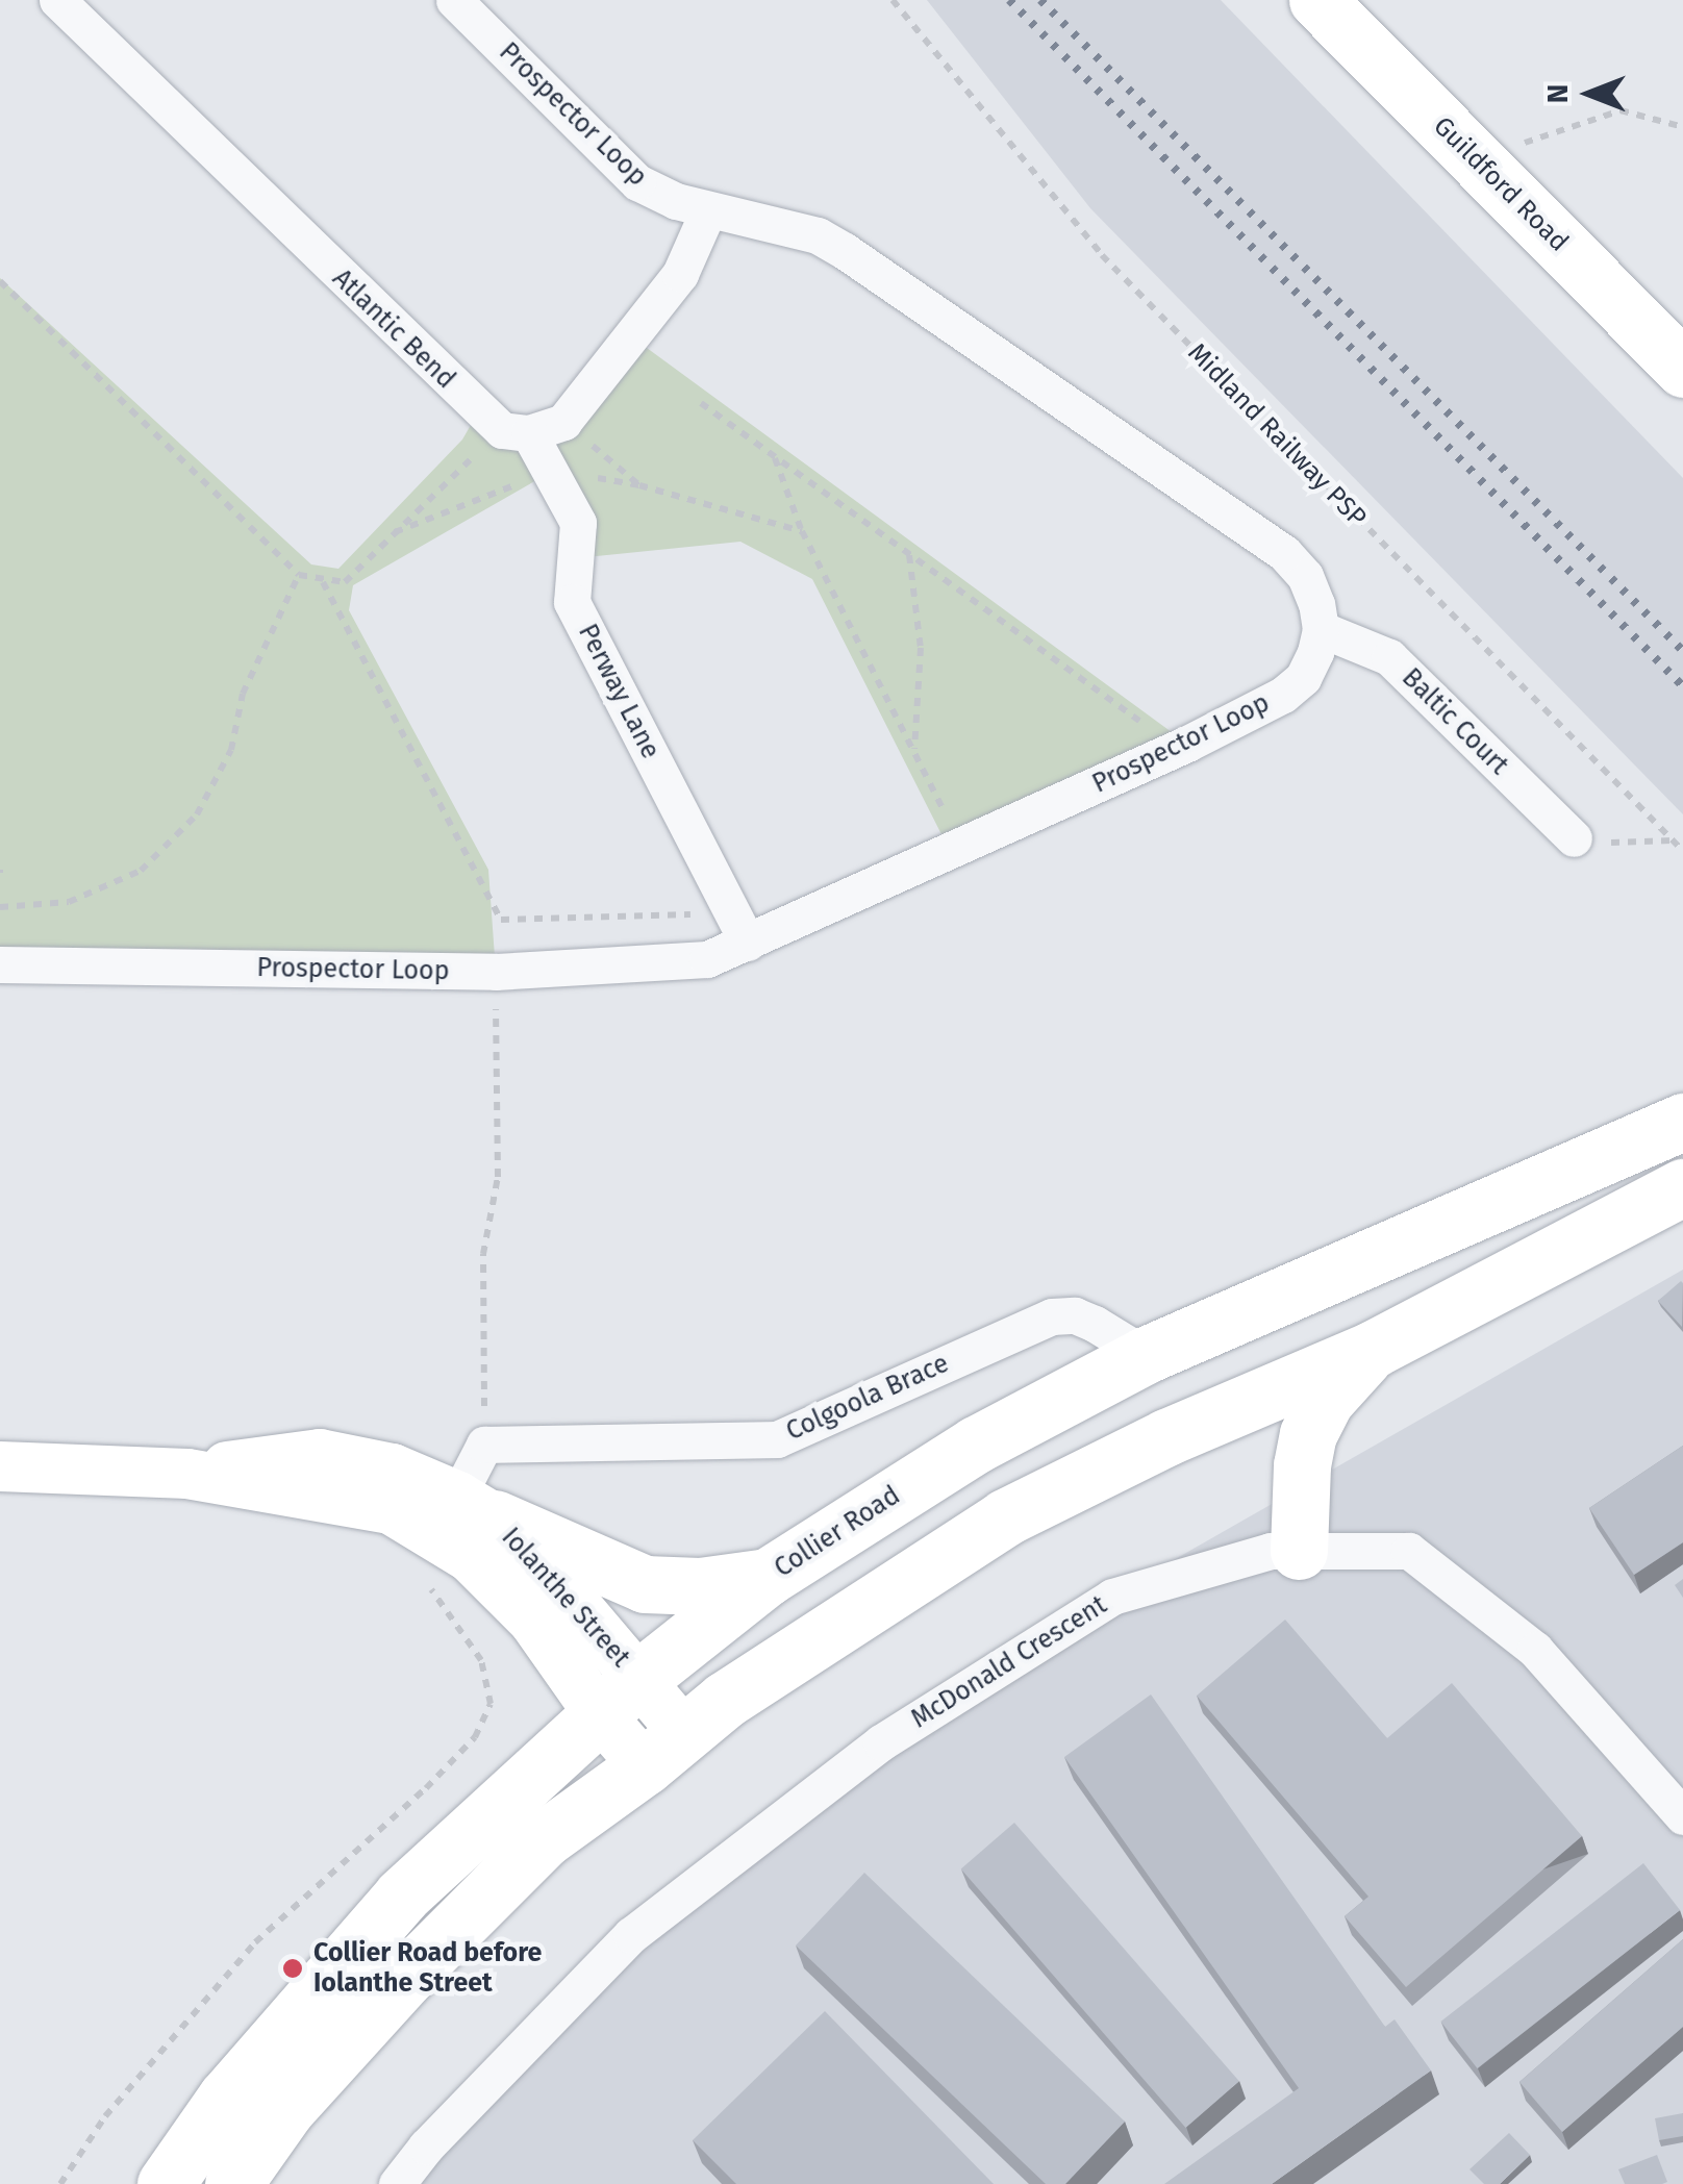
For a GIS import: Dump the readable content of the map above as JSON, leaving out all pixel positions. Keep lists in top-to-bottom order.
{
  "streets": {
    "main road": ["Guildford Road", "Collier Road"],
    "street": [
      "Prospector Loop",
      "Atlantic Bend",
      "Perway Lane",
      "Baltic Court",
      "Colgoola Brace",
      "Iolanthe Street",
      "McDonald Crescent"
    ],
    "path": ["Midland Railway PSP"]
  },
  "crossings": [
    ["Prospector Loop", "Perway Lane"],
    ["Prospector Loop", "Baltic Court"],
    ["Atlantic Bend", "Perway Lane"],
    ["Colgoola Brace", "Collier Road"],
    ["Collier Road", "Iolanthe Street"]
  ],
  "places": ["Collier Road before Iolanthe Street"],
  "north": "left"
}
